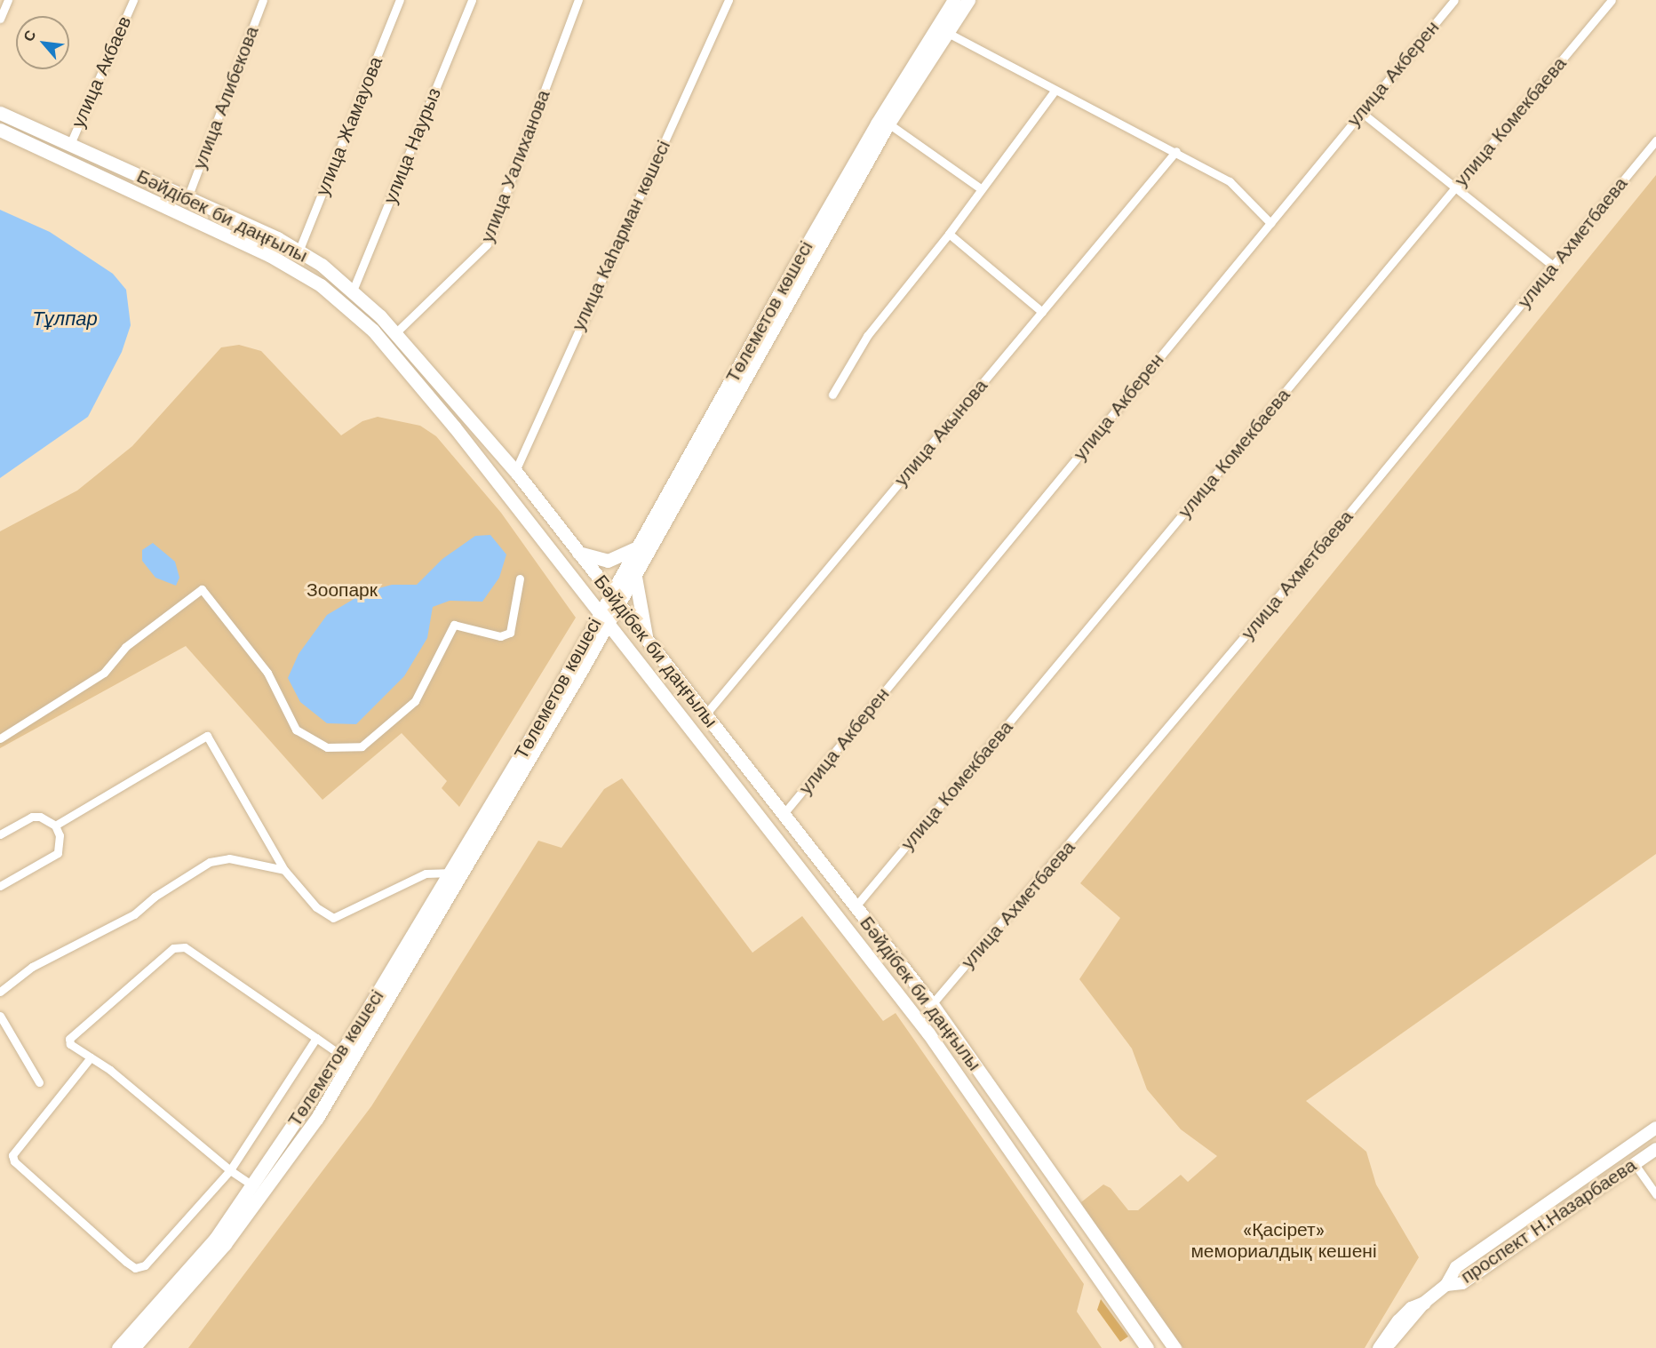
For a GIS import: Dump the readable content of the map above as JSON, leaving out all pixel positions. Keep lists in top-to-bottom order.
{
  "streets": {
    "main road": ["Бәйдібек би даңғылы", "Төлеметов көшесі", "проспект Н.Назарбаева"],
    "street": [
      "улица Акбаев",
      "улица Акберен",
      "улица Алибекова",
      "улица Комекбаева",
      "улица Жамауова",
      "улица Наурыз",
      "улица Уалиханова",
      "улица Каһарман көшесі",
      "улица Ахметбаева",
      "улица Акынова"
    ]
  },
  "crossings": [
    ["улица Акбаев", "Бәйдібек би даңғылы"],
    ["улица Акберен", "Бәйдібек би даңғылы"],
    ["улица Алибекова", "Бәйдібек би даңғылы"],
    ["улица Комекбаева", "Бәйдібек би даңғылы"],
    ["улица Жамауова", "Бәйдібек би даңғылы"],
    ["улица Наурыз", "Бәйдібек би даңғылы"],
    ["улица Уалиханова", "Бәйдібек би даңғылы"],
    ["Бәйдібек би даңғылы", "улица Каһарман көшесі"],
    ["Бәйдібек би даңғылы", "улица Ахметбаева"],
    ["Бәйдібек би даңғылы", "Төлеметов көшесі"],
    ["Бәйдібек би даңғылы", "улица Акынова"]
  ],
  "water": ["Тұлпар"],
  "parks": ["Зоопарк", "«Қасірет» мемориалдық кешені"],
  "north": "top left"
}
